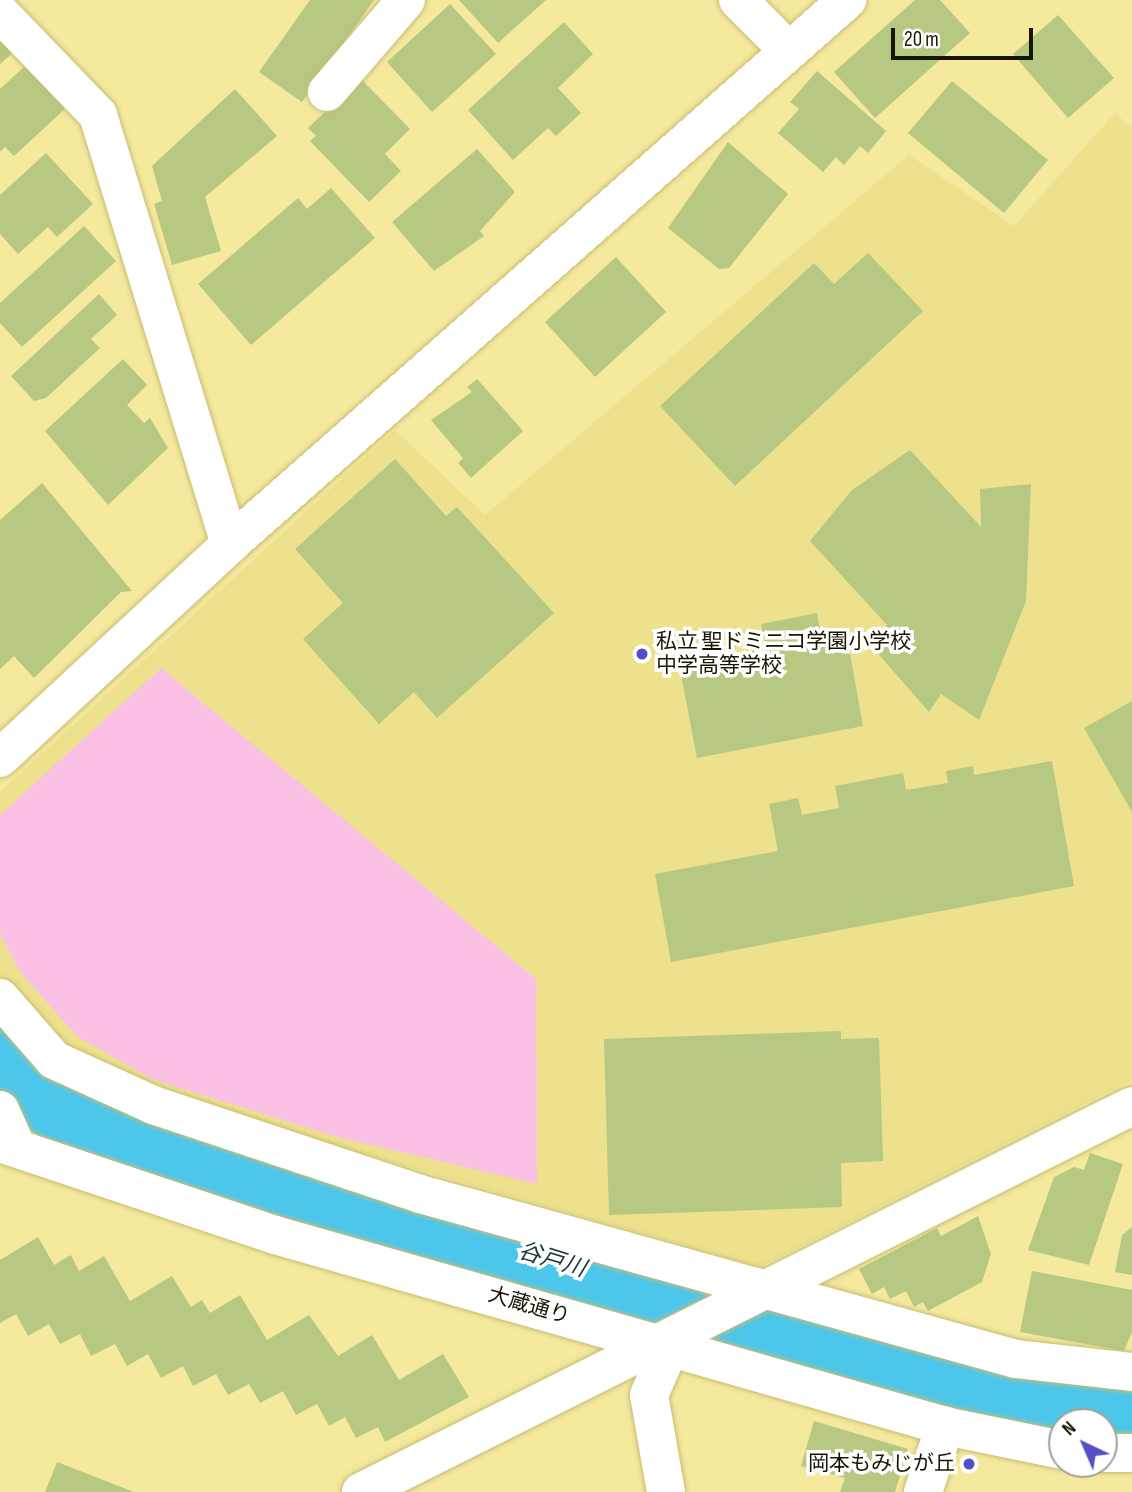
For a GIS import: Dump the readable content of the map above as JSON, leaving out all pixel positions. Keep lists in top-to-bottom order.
{
  "streets": {
    "street": ["大蔵通り"]
  },
  "water": ["谷戸川"],
  "places": ["私立 聖ドミニコ学園小学校 中学高等学校", "岡本もみじが丘"],
  "scale_bar": "20 m",
  "north": "top left"
}
